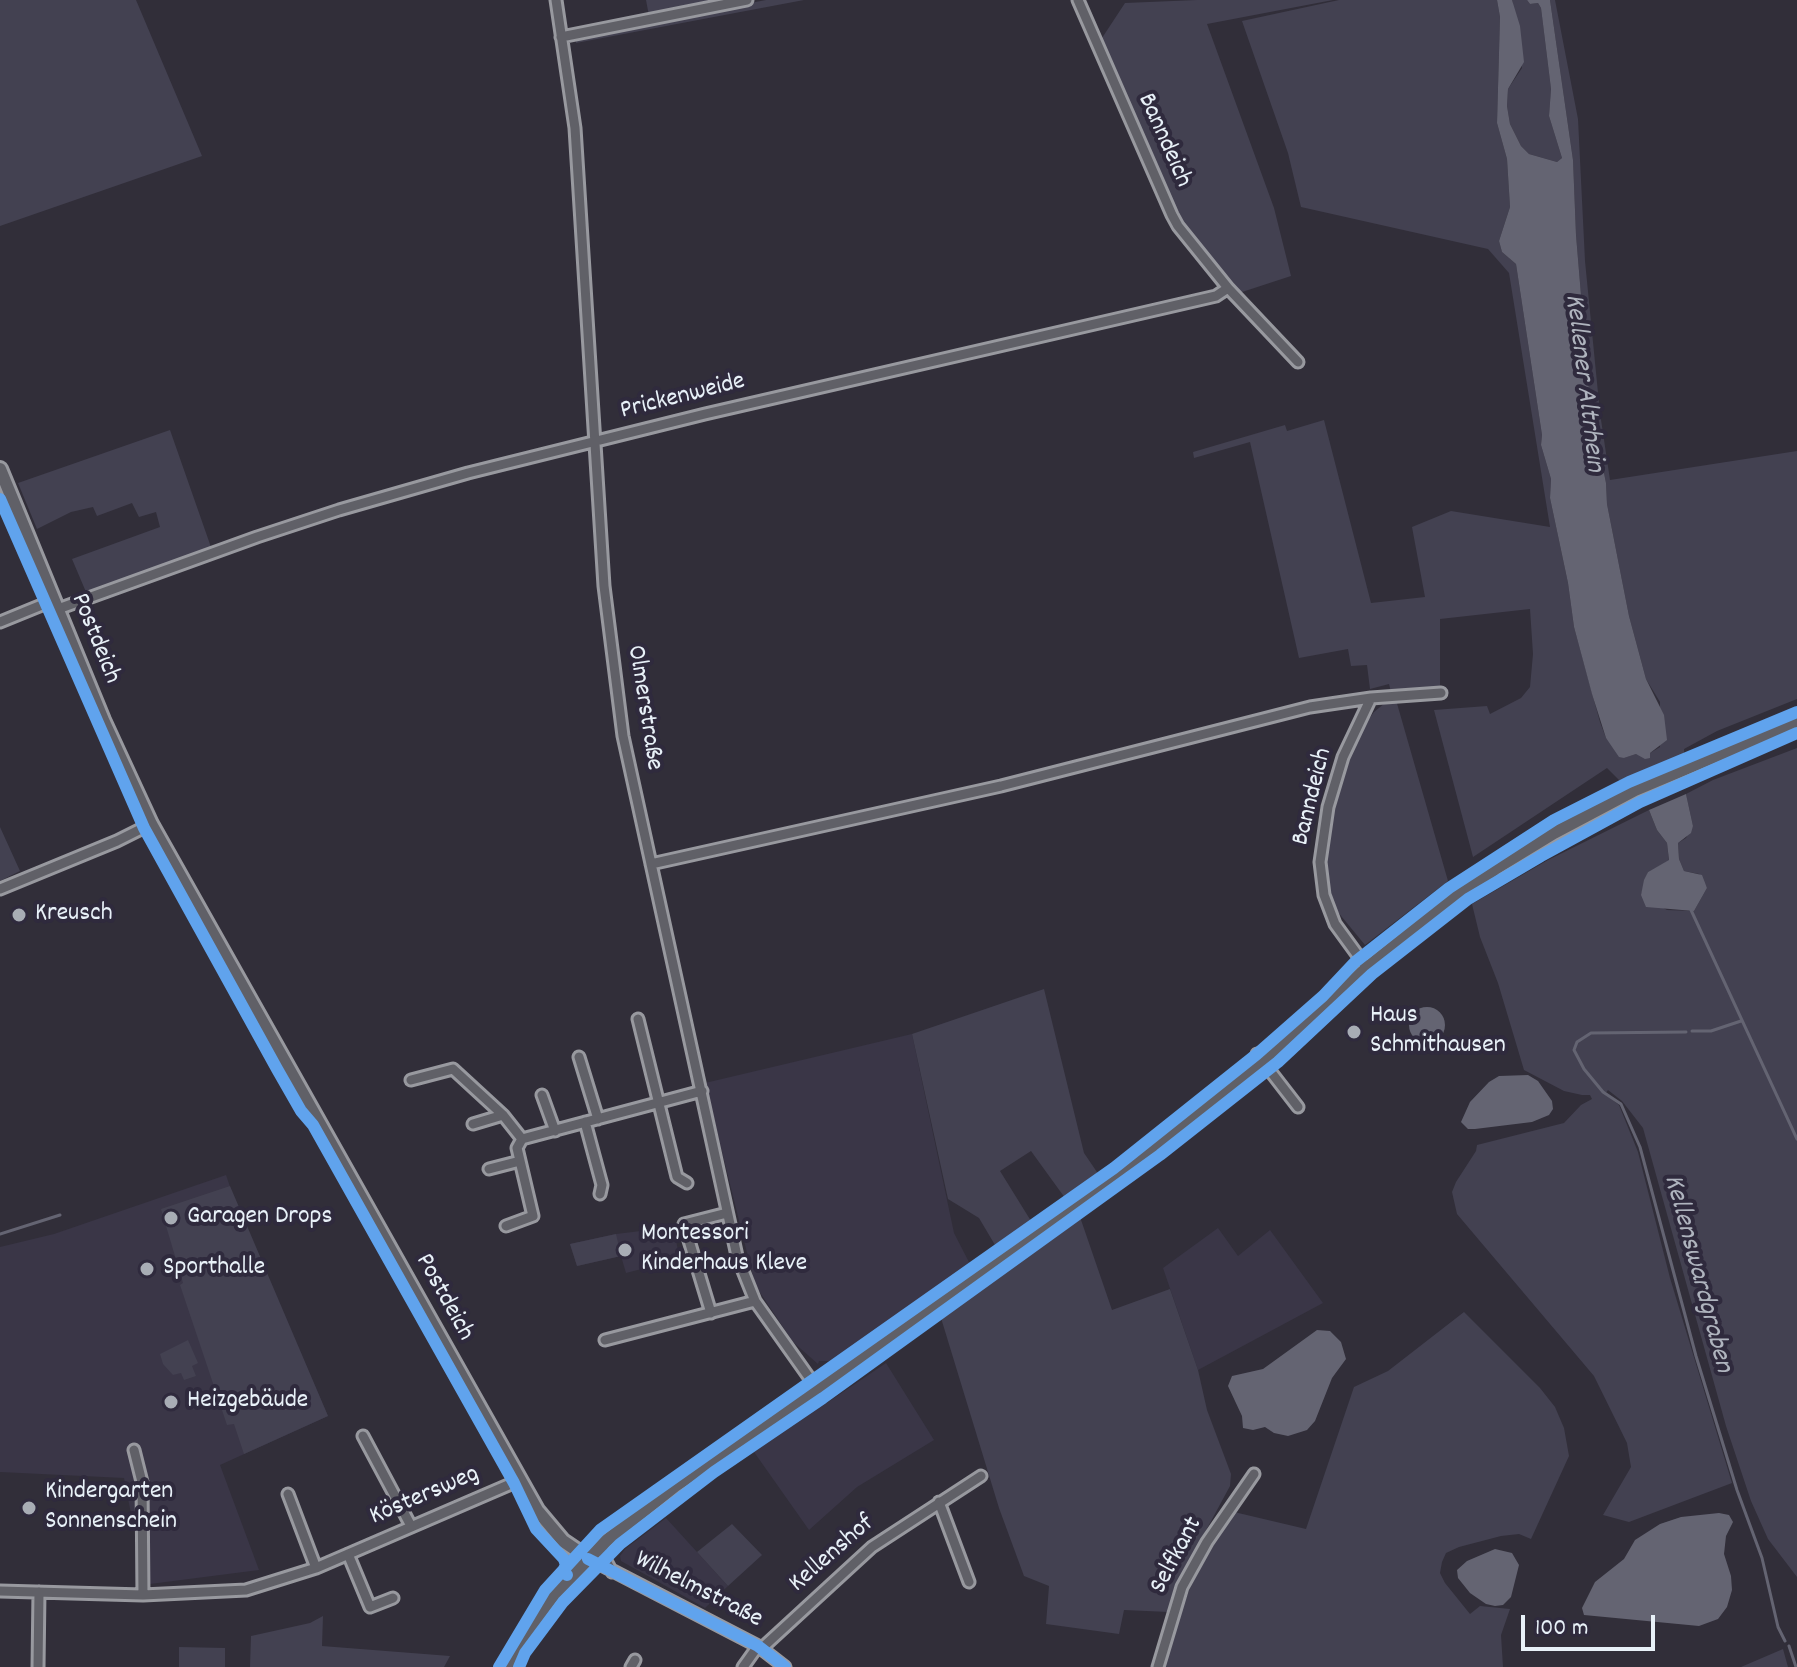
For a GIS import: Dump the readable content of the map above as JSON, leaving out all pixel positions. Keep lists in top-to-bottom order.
{
  "streets": {
    "main road": ["Postdeich"],
    "street": [
      "Banndeich",
      "Prickenweide",
      "Olmerstraße",
      "Köstersweg",
      "Kellenshof",
      "Selfkant",
      "Wilhelmstraße"
    ]
  },
  "crossings": [
    ["Banndeich", "Prickenweide"],
    ["Prickenweide", "Postdeich"],
    ["Prickenweide", "Olmerstraße"],
    ["Postdeich", "Köstersweg"],
    ["Postdeich", "Wilhelmstraße"],
    ["Kellenshof", "Wilhelmstraße"]
  ],
  "water": ["Kellener Altrhein", "Kellenswardgraben"],
  "places": [
    "Kreusch",
    "Haus Schmithausen",
    "Garagen Drops",
    "Montessori Kinderhaus Kleve",
    "Sporthalle",
    "Heizgebäude",
    "Kindergarten Sonnenschein"
  ],
  "scale_bar": "100 m"
}
